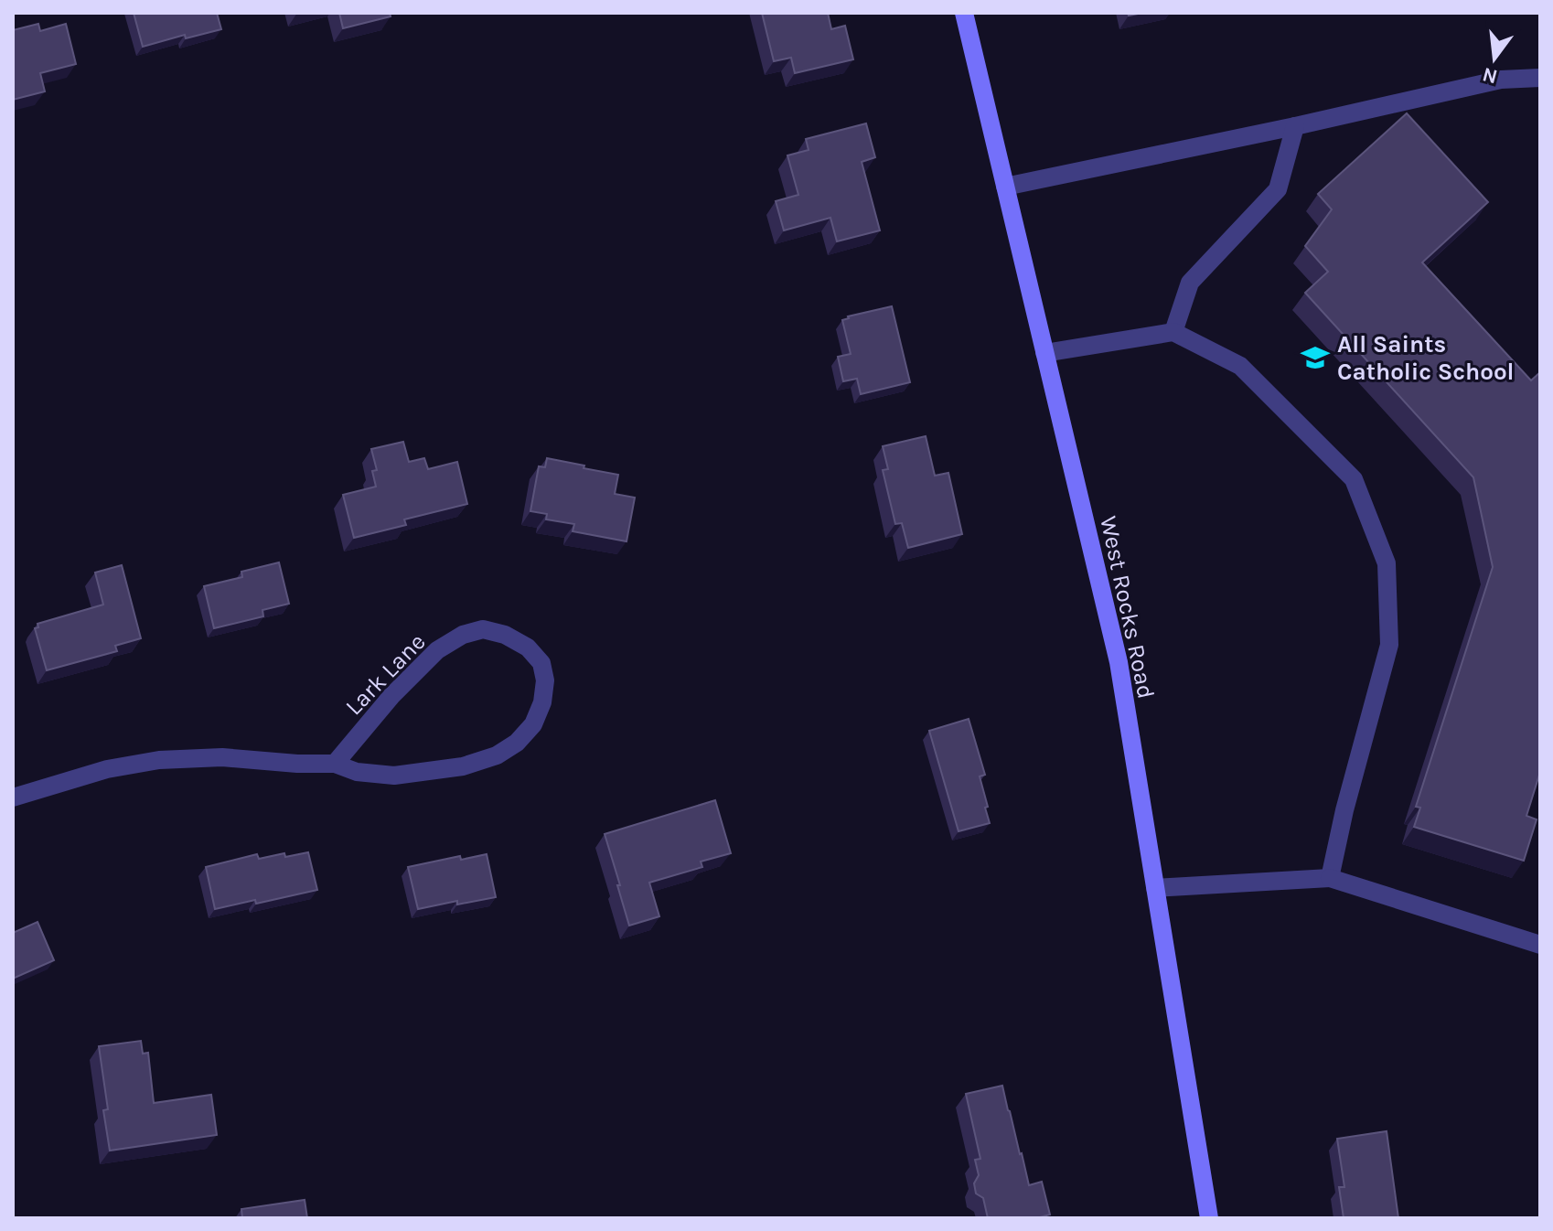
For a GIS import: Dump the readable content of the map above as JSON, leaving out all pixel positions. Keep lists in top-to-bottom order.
{
  "streets": {
    "main road": ["West Rocks Road"],
    "street": ["Lark Lane"]
  },
  "places": {
    "school or university": ["All Saints Catholic School"]
  },
  "north": "bottom"
}
